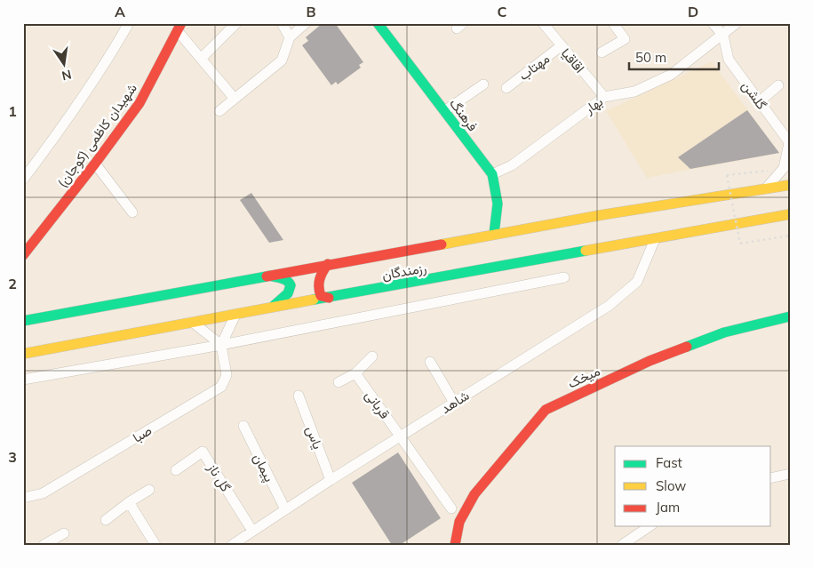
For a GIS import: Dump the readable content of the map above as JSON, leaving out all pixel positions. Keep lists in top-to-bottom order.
{
  "streets": {
    "main road": [
      "فرهنگ",
      "شهیدان کاظمی (کوجان)",
      "رزمندگان",
      "میخک"
    ],
    "street": [
      "اقاقیا",
      "مهتاب",
      "گلشن",
      "بهار",
      "شاهد",
      "قربانی",
      "صبا",
      "یاس",
      "پیمان",
      "گل ناز"
    ]
  },
  "crossings": [
    ["اقاقیا", "مهتاب"],
    ["اقاقیا", "بهار"],
    ["گلشن", "بهار"],
    ["بهار", "فرهنگ"],
    ["فرهنگ", "رزمندگان"],
    ["رزمندگان", "شاهد"],
    ["شاهد", "قربانی"],
    ["شاهد", "یاس"],
    ["شاهد", "پیمان"],
    ["شاهد", "گل ناز"]
  ],
  "legend": ["Fast", "Slow", "Jam"],
  "scale_bar": "50 m",
  "north": "bottom",
  "grid": {
    "columns": [
      "A",
      "B",
      "C",
      "D"
    ],
    "rows": ["1", "2", "3"]
  }
}
